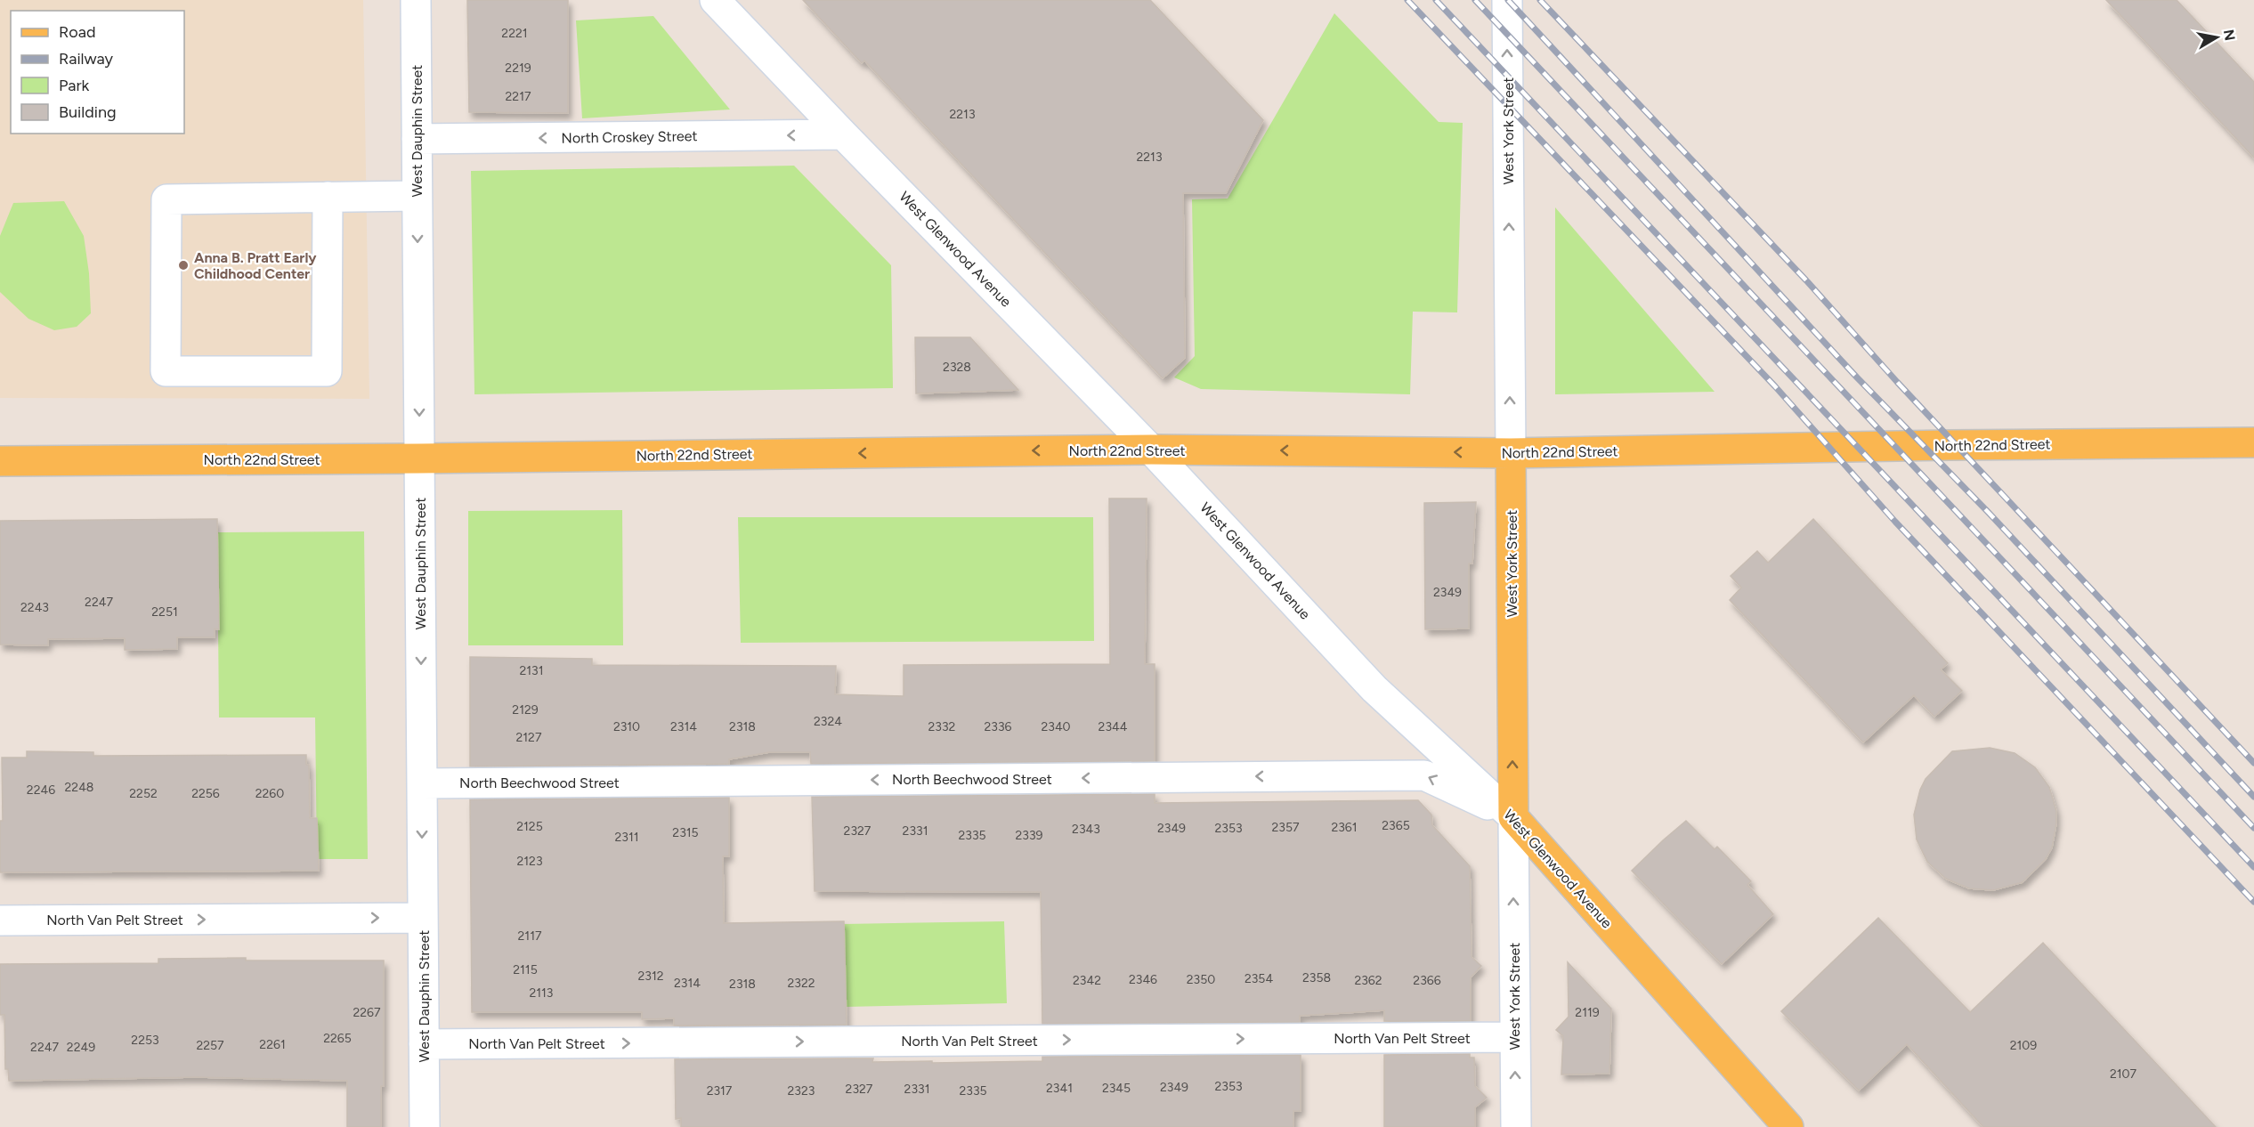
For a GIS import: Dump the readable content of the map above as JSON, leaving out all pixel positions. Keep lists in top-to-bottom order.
{
  "streets": {
    "main road": ["West York Street", "West Glenwood Avenue", "North 22nd Street"],
    "street": [
      "West Dauphin Street",
      "North Croskey Street",
      "North Beechwood Street",
      "North Van Pelt Street"
    ]
  },
  "crossings": [
    ["West Dauphin Street", "North Croskey Street"],
    ["West Dauphin Street", "North 22nd Street"],
    ["West Dauphin Street", "North Beechwood Street"],
    ["West Dauphin Street", "North Van Pelt Street"],
    ["West York Street", "West Glenwood Avenue"],
    ["West York Street", "North 22nd Street"],
    ["West York Street", "North Beechwood Street"],
    ["West York Street", "North Van Pelt Street"],
    ["North Croskey Street", "West Glenwood Avenue"],
    ["West Glenwood Avenue", "North 22nd Street"],
    ["West Glenwood Avenue", "North Beechwood Street"]
  ],
  "one_way": [
    "West Dauphin Street",
    "West York Street",
    "North Croskey Street",
    "North 22nd Street",
    "North Beechwood Street",
    "North Van Pelt Street"
  ],
  "places": ["Anna B. Pratt Early Childhood Center"],
  "house_numbers": [
    "2221",
    "2219",
    "2217",
    "2213",
    "2213",
    "2328",
    "2349",
    "2247",
    "2243",
    "2251",
    "2131",
    "2129",
    "2324",
    "2310",
    "2314",
    "2318",
    "2332",
    "2336",
    "2340",
    "2344",
    "2127",
    "2248",
    "2246",
    "2252",
    "2256",
    "2260",
    "2365",
    "2125",
    "2357",
    "2361",
    "2349",
    "2353",
    "2343",
    "2327",
    "2331",
    "2315",
    "2335",
    "2339",
    "2311",
    "2123",
    "2117",
    "2115",
    "2312",
    "2358",
    "2354",
    "2346",
    "2350",
    "2342",
    "2362",
    "2366",
    "2314",
    "2322",
    "2318",
    "2113",
    "2267",
    "2119",
    "2265",
    "2253",
    "2261",
    "2257",
    "2109",
    "2247",
    "2249",
    "2107",
    "2353",
    "2349",
    "2341",
    "2345",
    "2327",
    "2331",
    "2317",
    "2323",
    "2335"
  ],
  "legend": [
    "Road",
    "Railway",
    "Park",
    "Building"
  ],
  "north": "right"
}
